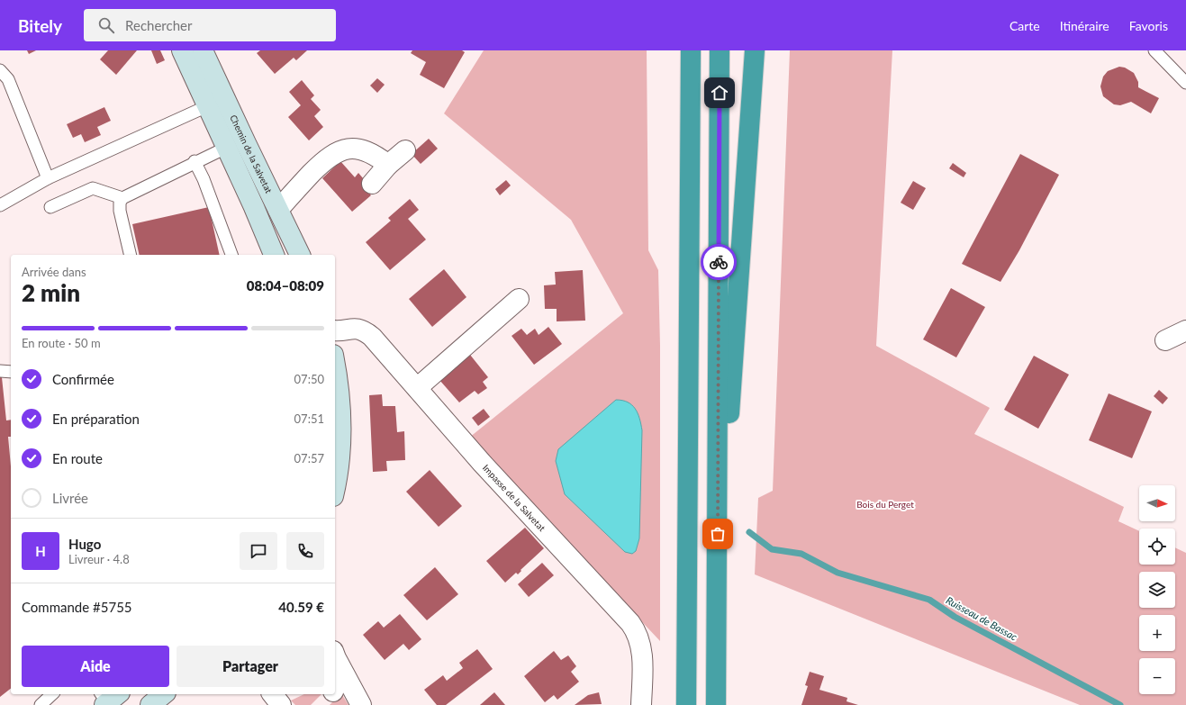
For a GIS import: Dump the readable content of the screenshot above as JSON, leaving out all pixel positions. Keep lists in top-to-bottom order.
{
  "streets": {
    "street": ["Chemin de la Salvetat", "Impasse de la Salvetat"]
  },
  "water": ["Ruisseau de Bassac"],
  "parks": ["Bois du Perget"],
  "north": "right",
  "page": {
    "header": "Bitely",
    "search": "Rechercher",
    "nav": ["Carte", "Itinéraire", "Favoris"],
    "heading": ["2 min", "Arrivée dans", "08:04–08:09"],
    "panel": [
      "Hugo",
      "Livreur · 4.8",
      "Commande #5755",
      "40.59 €"
    ],
    "bar": "En route · 50 m",
    "list": [
      ["Confirmée", "07:50"],
      ["En préparation", "07:51"],
      ["En route", "07:57"],
      "Livrée"
    ],
    "map_buttons": ["+", "−"],
    "round": "H",
    "buttons": ["Aide", "Partager"]
  }
}
